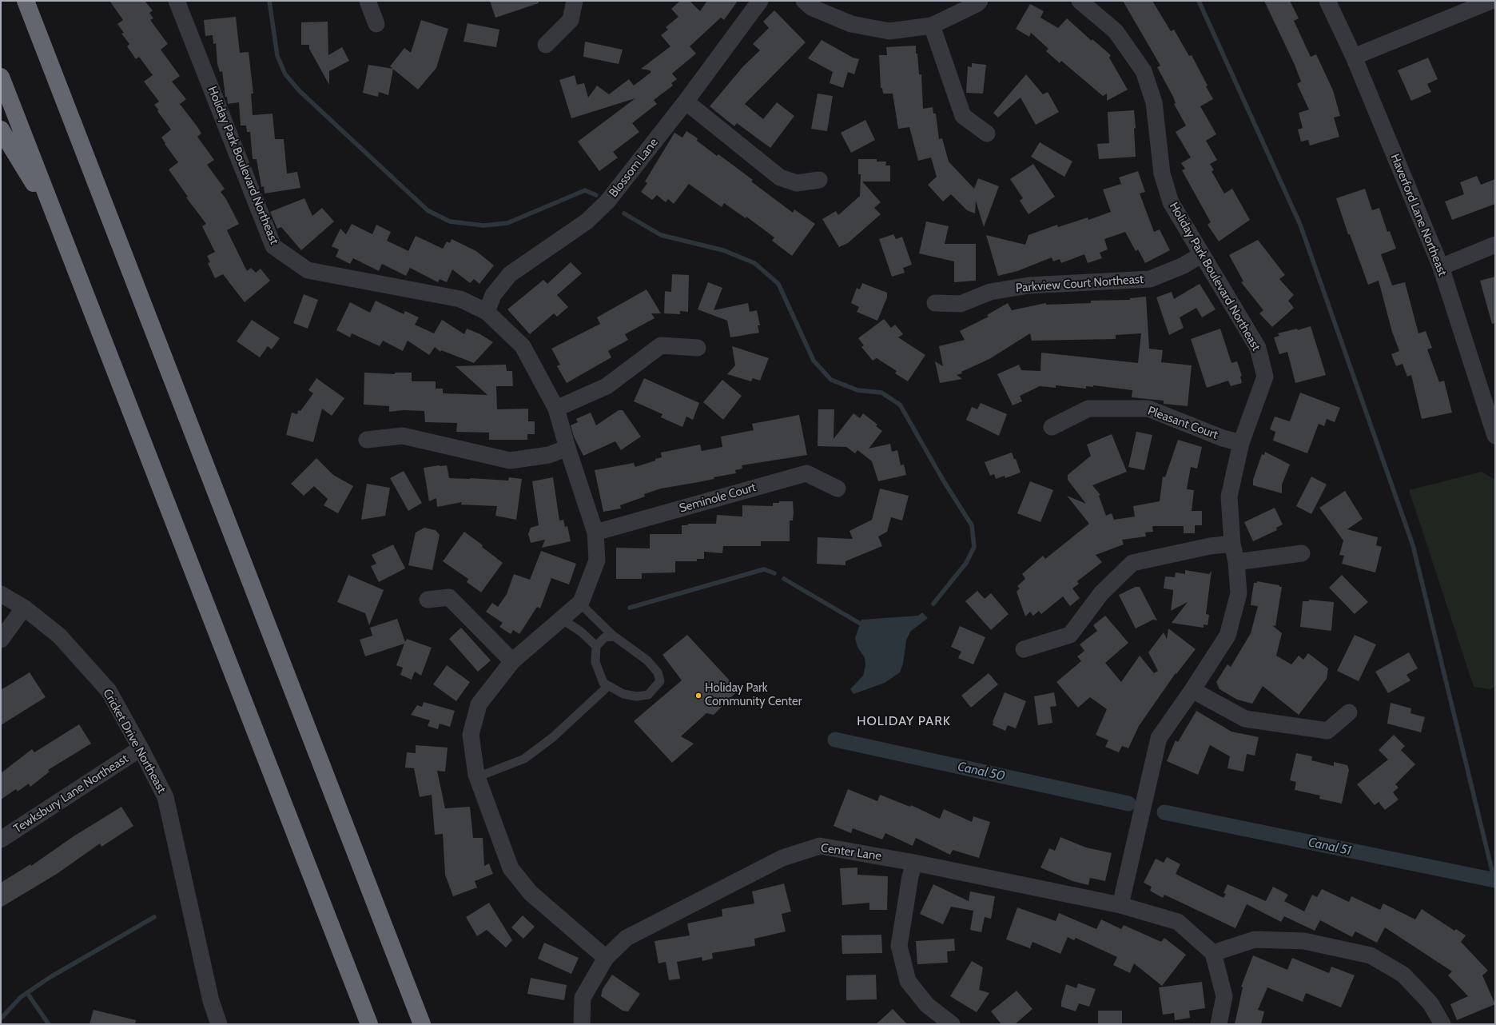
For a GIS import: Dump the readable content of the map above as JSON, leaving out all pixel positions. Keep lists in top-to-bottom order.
{
  "streets": {
    "street": [
      "Holiday Park Boulevard Northeast",
      "Blossom Lane",
      "Haverford Lane Northeast",
      "Parkview Court Northeast",
      "Pleasant Court",
      "Seminole Court",
      "Cricket Drive Northeast",
      "Tewksbury Lane Northeast",
      "Center Lane"
    ]
  },
  "crossings": [
    ["Holiday Park Boulevard Northeast", "Blossom Lane"],
    ["Holiday Park Boulevard Northeast", "Parkview Court Northeast"],
    ["Holiday Park Boulevard Northeast", "Pleasant Court"],
    ["Holiday Park Boulevard Northeast", "Seminole Court"],
    ["Holiday Park Boulevard Northeast", "Center Lane"],
    ["Cricket Drive Northeast", "Tewksbury Lane Northeast"]
  ],
  "districts": ["HOLIDAY PARK"],
  "water": ["Canal 50", "Canal 51"],
  "places": ["Holiday Park Community Center"]
}
